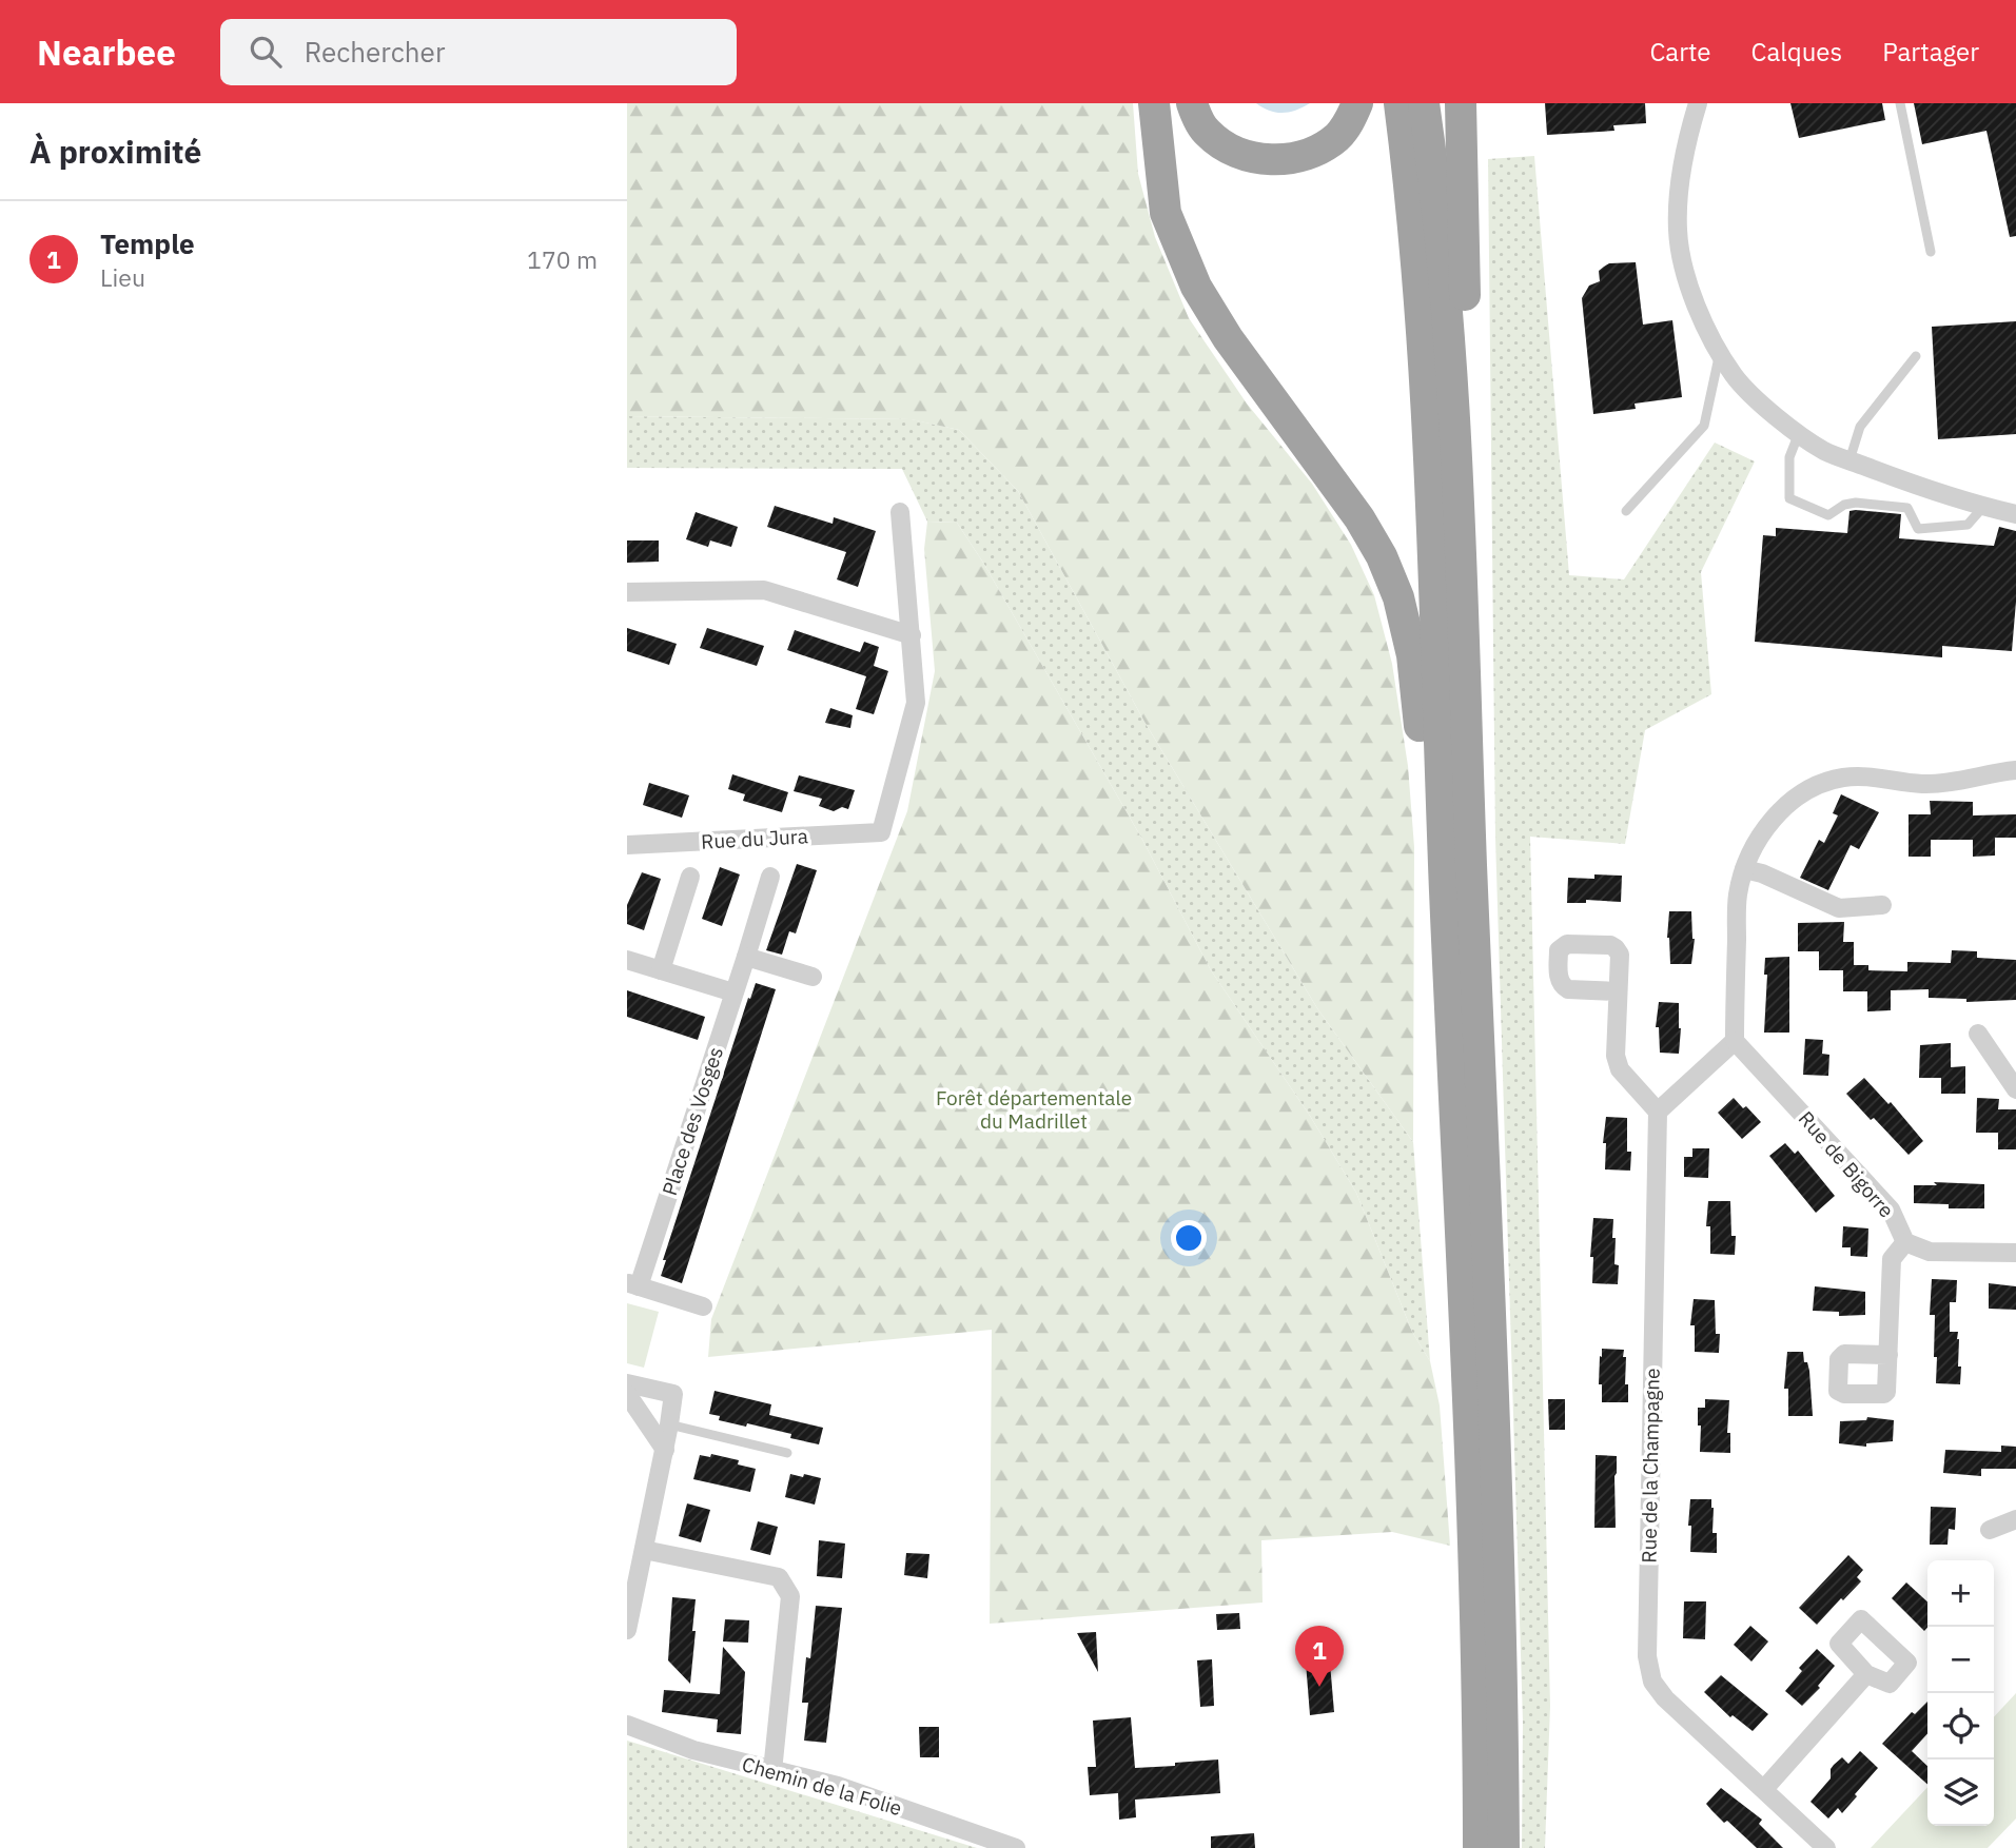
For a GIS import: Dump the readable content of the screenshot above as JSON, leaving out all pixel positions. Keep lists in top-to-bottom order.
{
  "streets": {
    "street": [
      "Rue du Jura",
      "Place des Vosges",
      "Rue de Bigorre",
      "Rue de la Champagne",
      "Chemin de la Folie"
    ]
  },
  "parks": ["Forêt départementale du Madrillet"],
  "page": {
    "header": "Nearbee",
    "search": "Rechercher",
    "nav": ["Carte", "Calques", "Partager"],
    "heading": "À proximité",
    "list": [
      {
        "mark": "1",
        "name": "Temple",
        "note": "Lieu",
        "value": "170 m"
      }
    ],
    "map_buttons": ["+", "−"],
    "pins": "1"
  }
}
